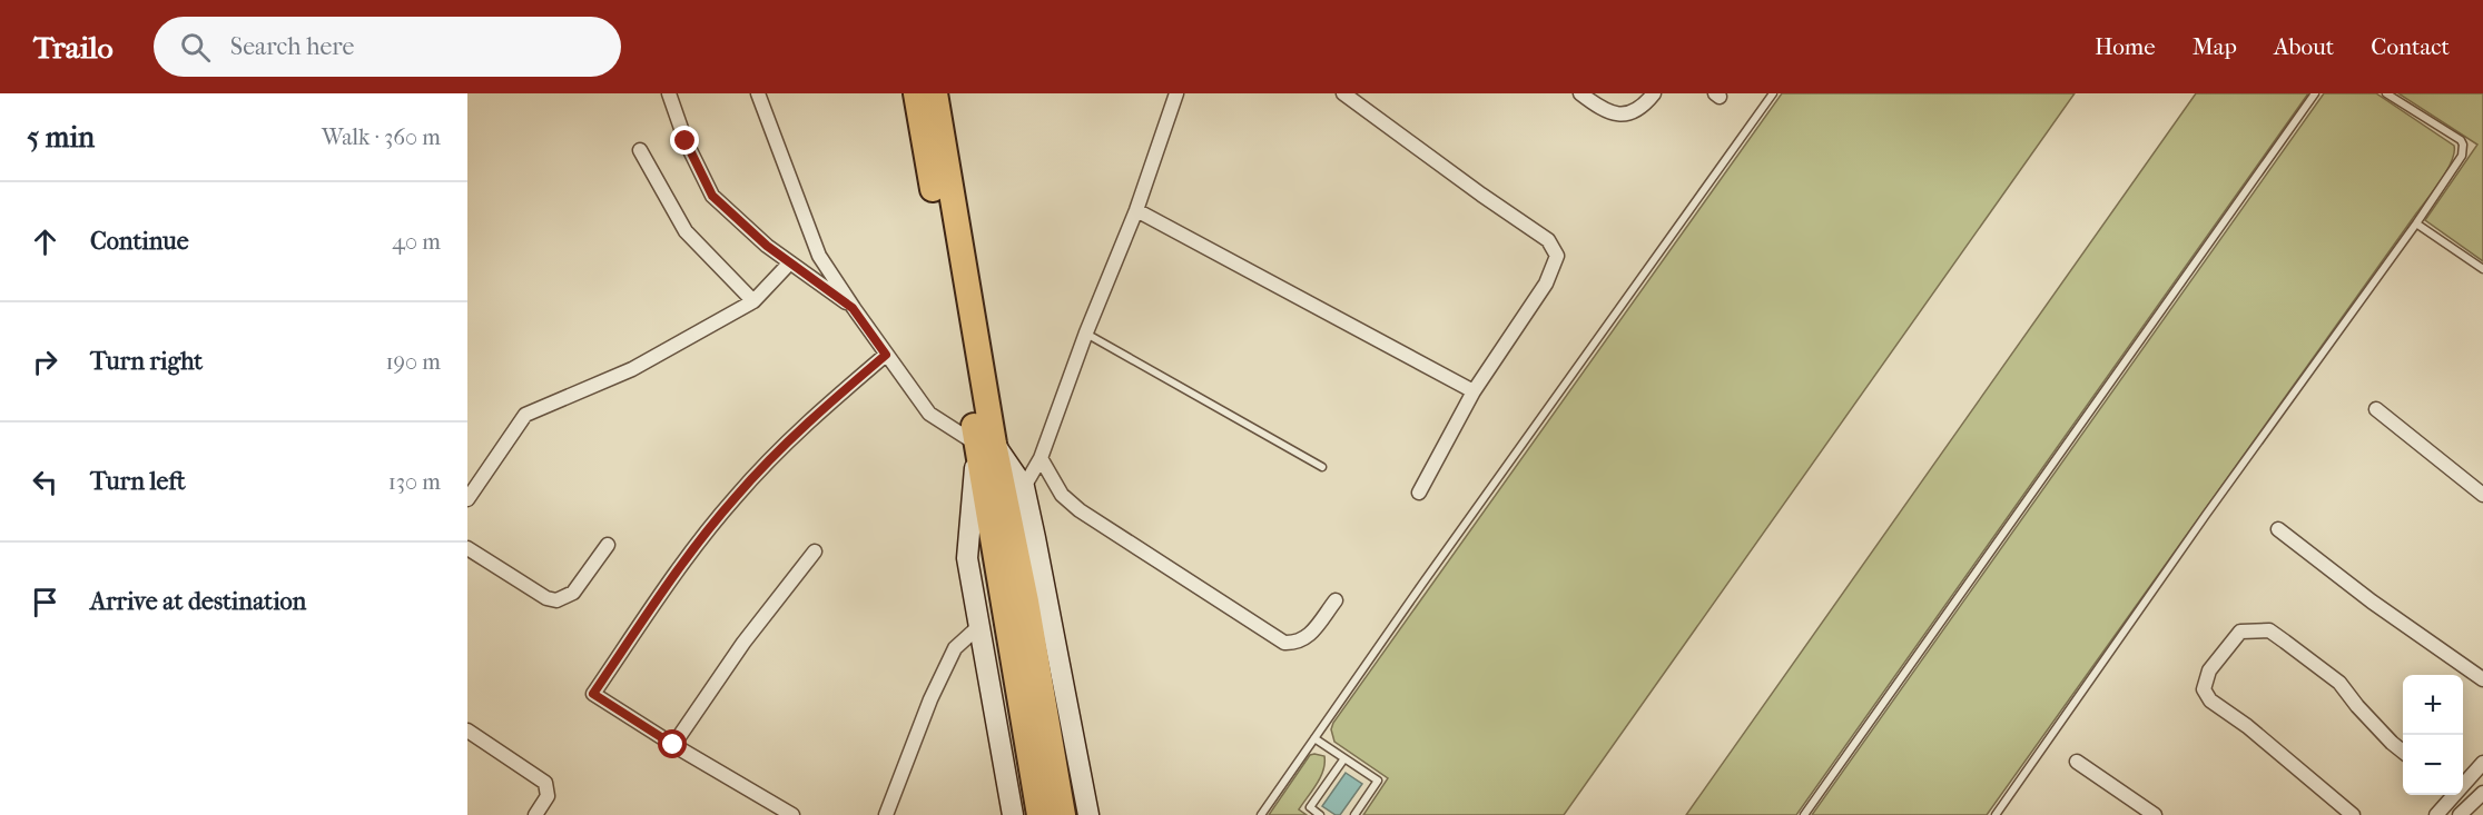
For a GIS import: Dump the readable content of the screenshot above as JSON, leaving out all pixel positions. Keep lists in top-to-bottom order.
{
  "page": {
    "header": "Trailo",
    "search": "Search here",
    "nav": [
      "Home",
      "Map",
      "About",
      "Contact"
    ],
    "heading": ["5 min", "Walk · 360 m"],
    "list": [
      ["Continue", "40 m"],
      ["Turn right", "190 m"],
      ["Turn left", "130 m"],
      "Arrive at destination"
    ],
    "map_buttons": ["+", "−"]
  }
}
